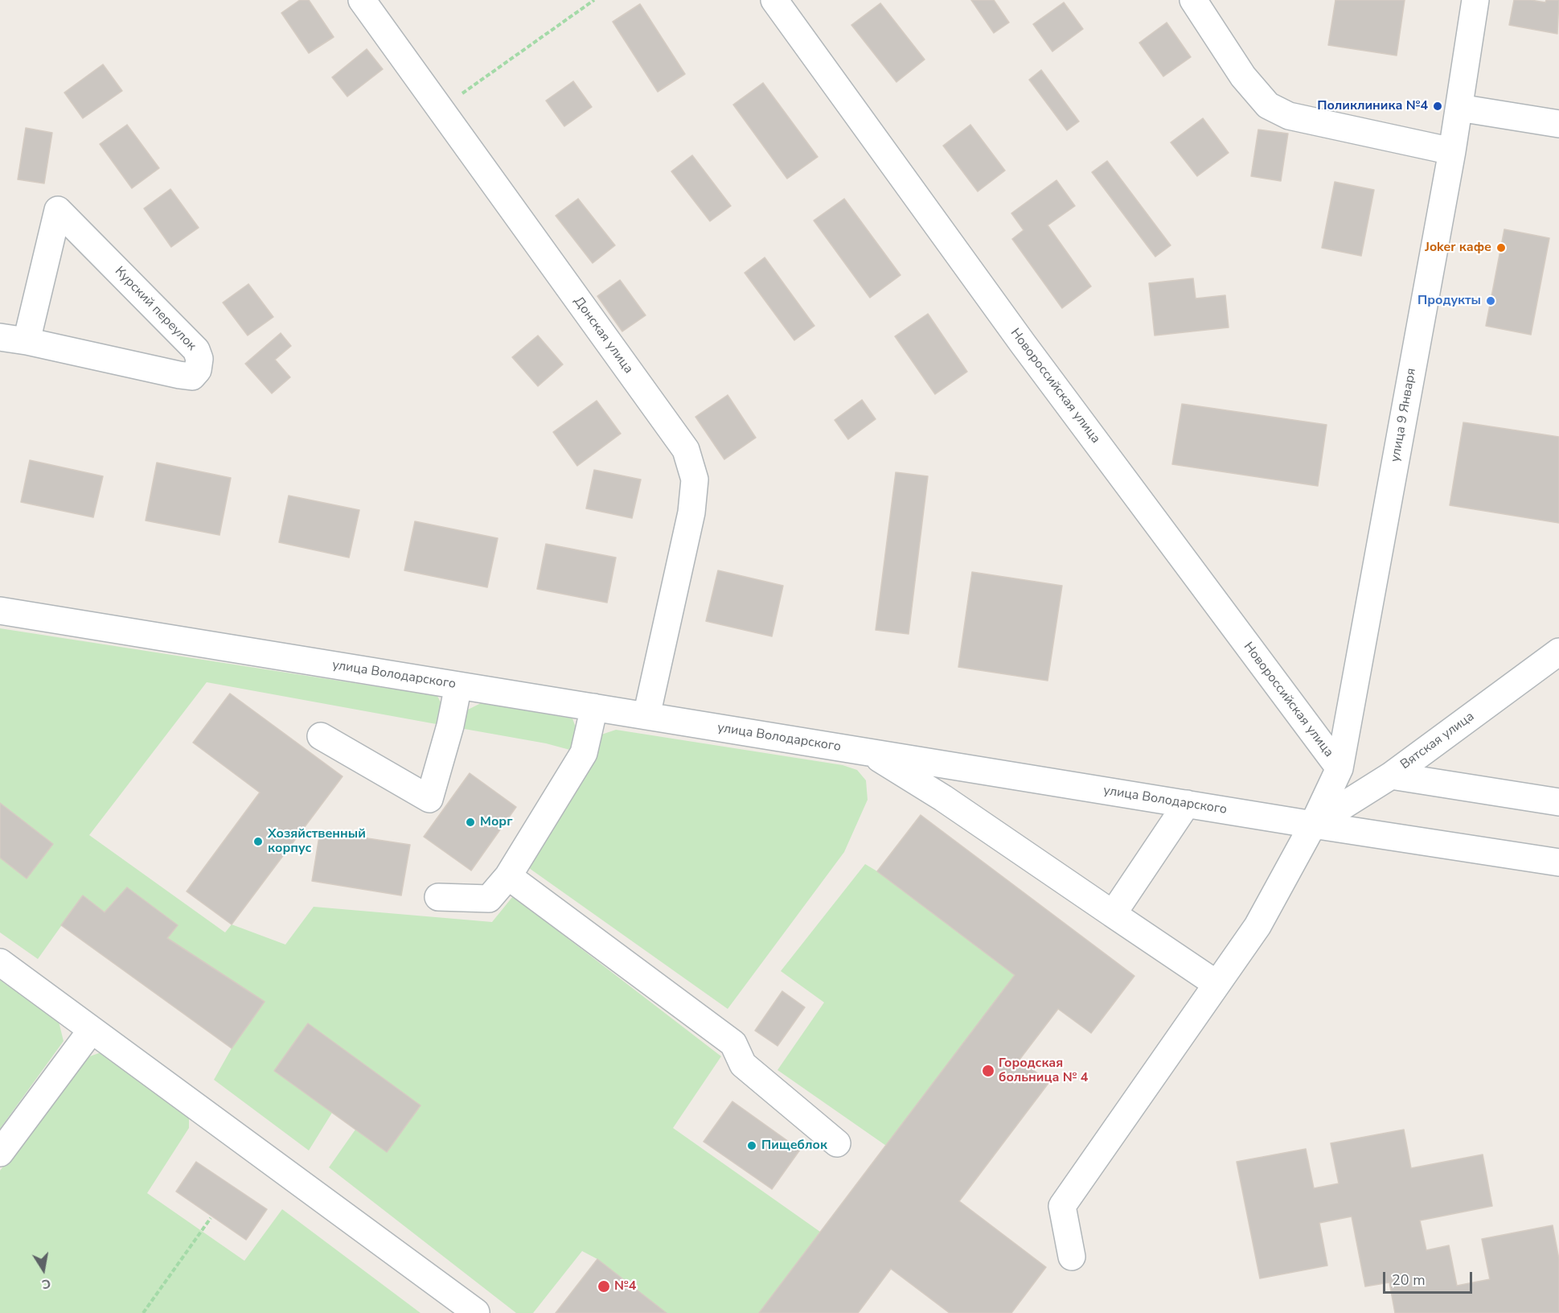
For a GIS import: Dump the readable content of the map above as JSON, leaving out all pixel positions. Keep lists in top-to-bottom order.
{
  "streets": {
    "street": [
      "Курский переулок",
      "Донская улица",
      "Новороссийская улица",
      "улица 9 Января",
      "улица Володарского",
      "Вятская улица"
    ]
  },
  "crossings": [
    ["Донская улица", "улица Володарского"],
    ["Новороссийская улица", "улица 9 Января"],
    ["улица 9 Января", "улица Володарского"],
    ["улица 9 Января", "Вятская улица"],
    ["улица Володарского", "Вятская улица"]
  ],
  "places": [
    "Поликлиника №4",
    "Joker кафе",
    "Продукты",
    "Морг",
    "Хозяйственный корпус",
    "Городская больница № 4",
    "Пищеблок",
    "№4"
  ],
  "scale_bar": "20 m",
  "north": "bottom"
}
